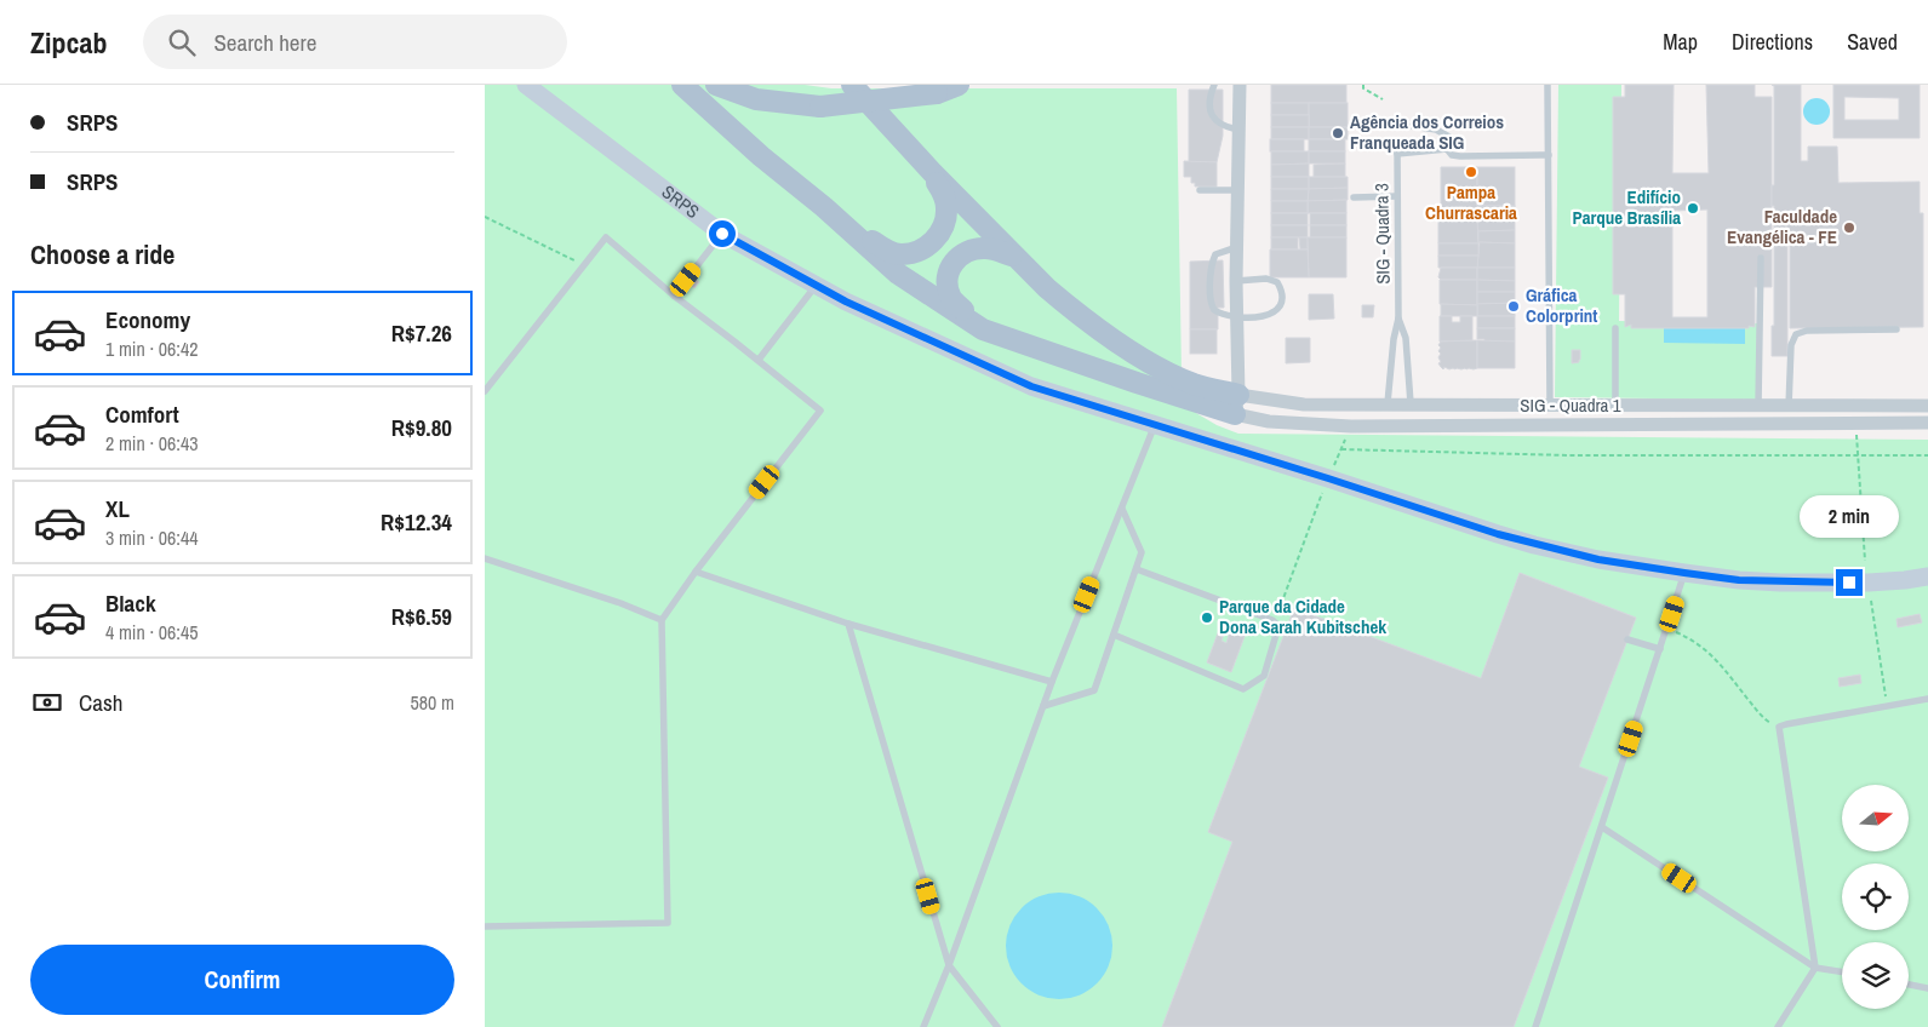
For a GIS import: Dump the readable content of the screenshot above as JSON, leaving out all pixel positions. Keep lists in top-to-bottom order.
{
  "streets": {
    "main road": ["SRPS"],
    "street": ["SIG - Quadra 1"],
    "lane": ["SIG - Quadra 3"]
  },
  "crossings": [
    ["SIG - Quadra 3", "SIG - Quadra 1"]
  ],
  "places": [
    "Agência dos Correios Franqueada SIG",
    "Pampa Churrascaria",
    "Edifício Parque Brasília",
    "Faculdade Evangélica - FE",
    "Gráfica Colorprint",
    "Parque da Cidade Dona Sarah Kubitschek"
  ],
  "north": "right",
  "page": {
    "header": "Zipcab",
    "search": "Search here",
    "nav": ["Map", "Directions", "Saved"],
    "banner": ["SRPS", "SRPS"],
    "heading": "Choose a ride",
    "list": [
      {
        "name": "Economy",
        "note": "1 min · 06:42",
        "value": "R$7.26"
      },
      {
        "name": "Comfort",
        "note": "2 min · 06:43",
        "value": "R$9.80"
      },
      {
        "name": "XL",
        "note": "3 min · 06:44",
        "value": "R$12.34"
      },
      {
        "name": "Black",
        "note": "4 min · 06:45",
        "value": "R$6.59"
      }
    ],
    "bubble": "2 min",
    "pay": ["Cash", "580 m"],
    "buttons": "Confirm"
  }
}
